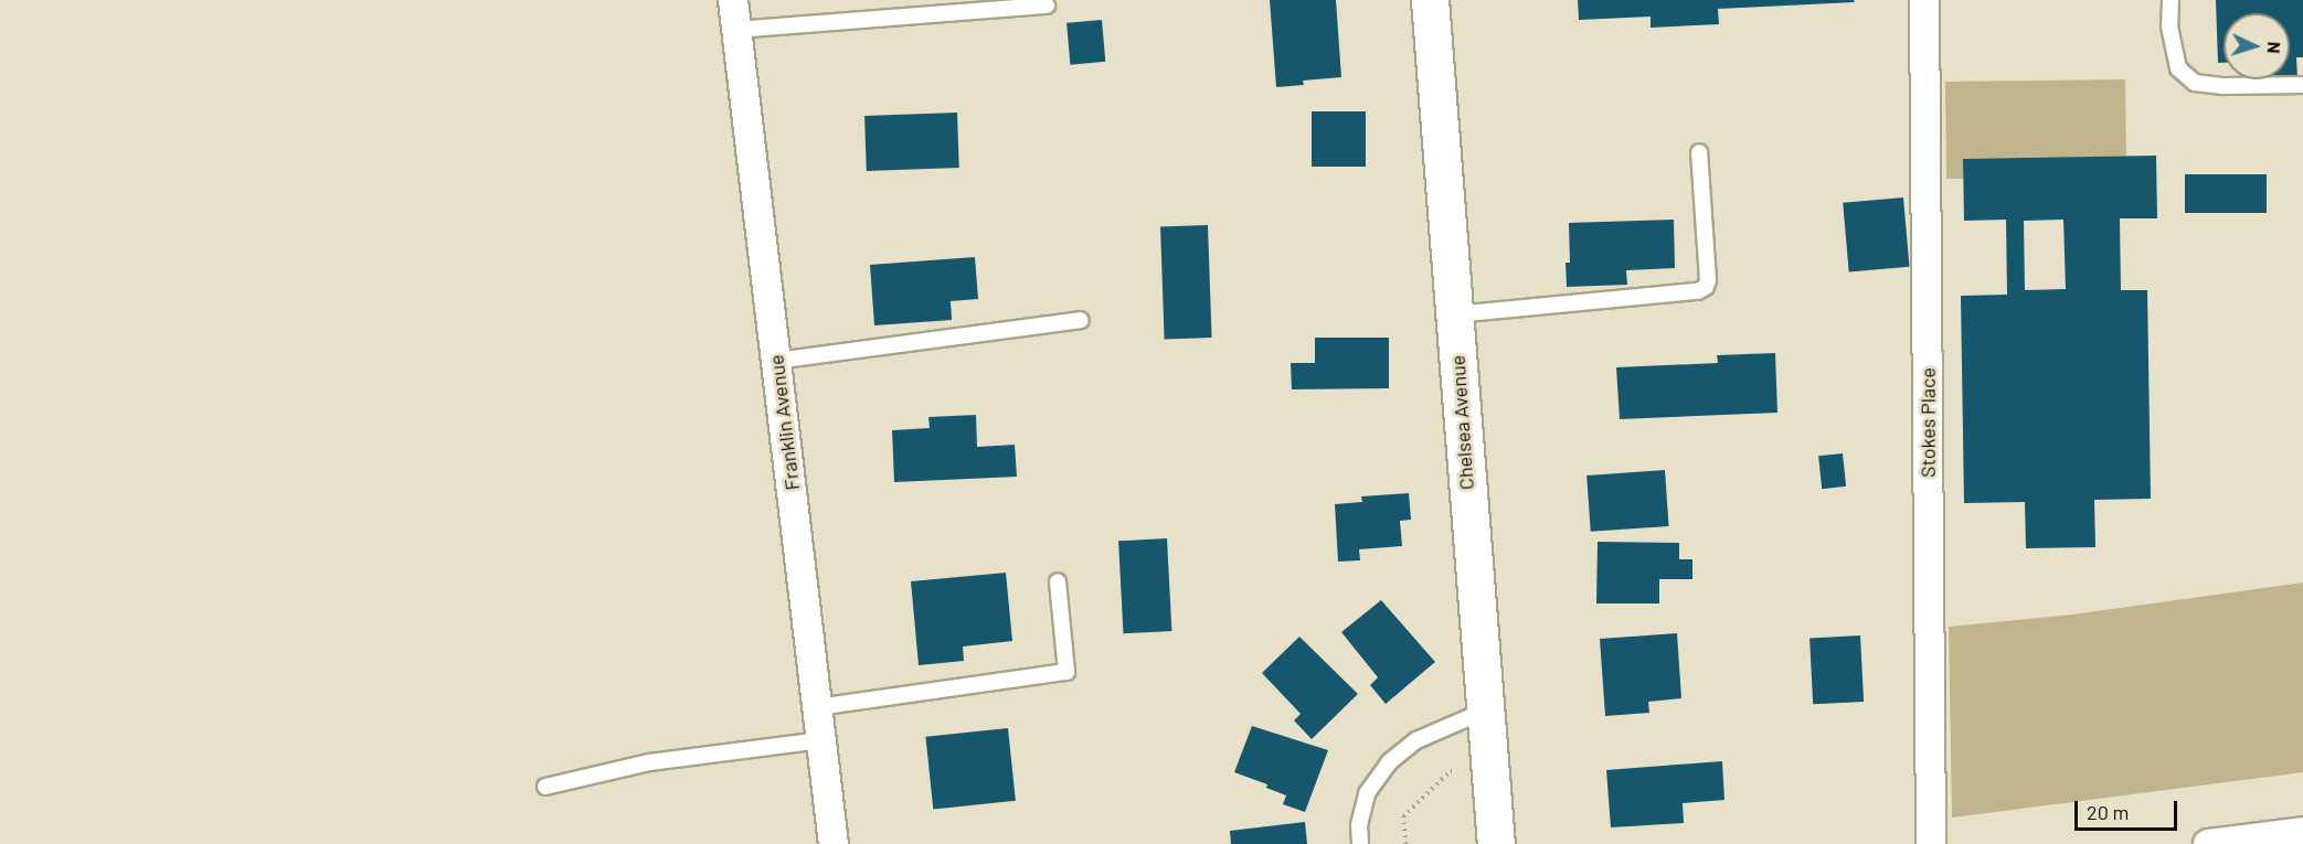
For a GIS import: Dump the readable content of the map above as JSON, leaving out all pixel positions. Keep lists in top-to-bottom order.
{
  "streets": {
    "street": ["Franklin Avenue", "Chelsea Avenue", "Stokes Place"]
  },
  "scale_bar": "20 m",
  "north": "right"
}
